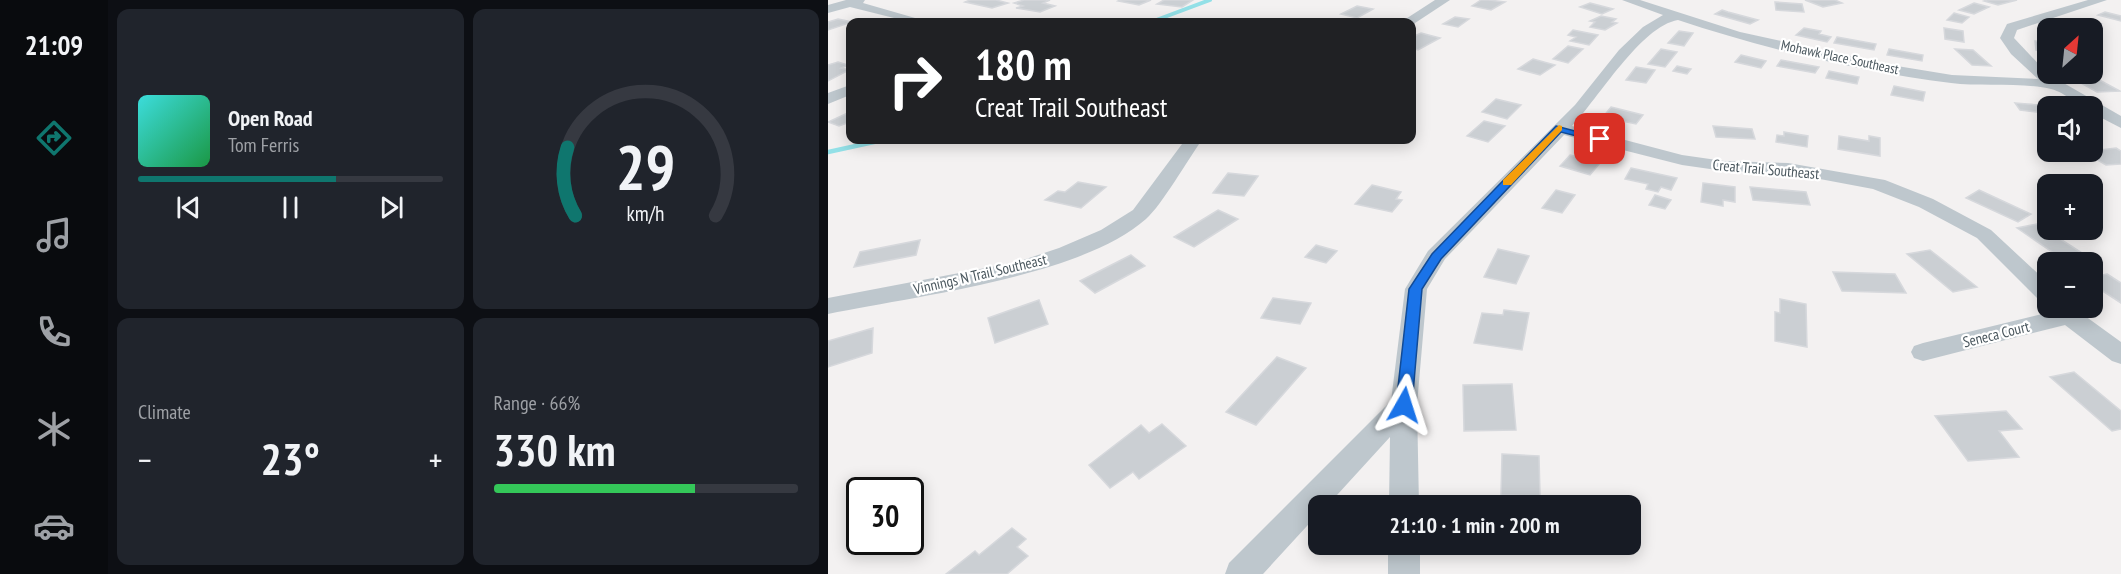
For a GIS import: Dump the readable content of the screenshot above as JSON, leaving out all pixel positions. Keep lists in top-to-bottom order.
{
  "streets": {
    "street": [
      "Mohawk Place Southeast",
      "Creat Trail Southeast",
      "Vinnings N Trail Southeast",
      "Seneca Court"
    ]
  },
  "north": "top right",
  "page": {
    "tabs": "21:09",
    "map_buttons": ["+", "−"],
    "turn": ["180 m", "Creat Trail Southeast"],
    "song": ["Open Road", "Tom Ferris"],
    "tile": [
      "Climate",
      ["Range · 66%", "330 km"]
    ],
    "heat": ["−", "23°", "+"],
    "limit": "30",
    "trip": "21:10 · 1 min · 200 m",
    "gauge": ["29", "km/h"]
  }
}
